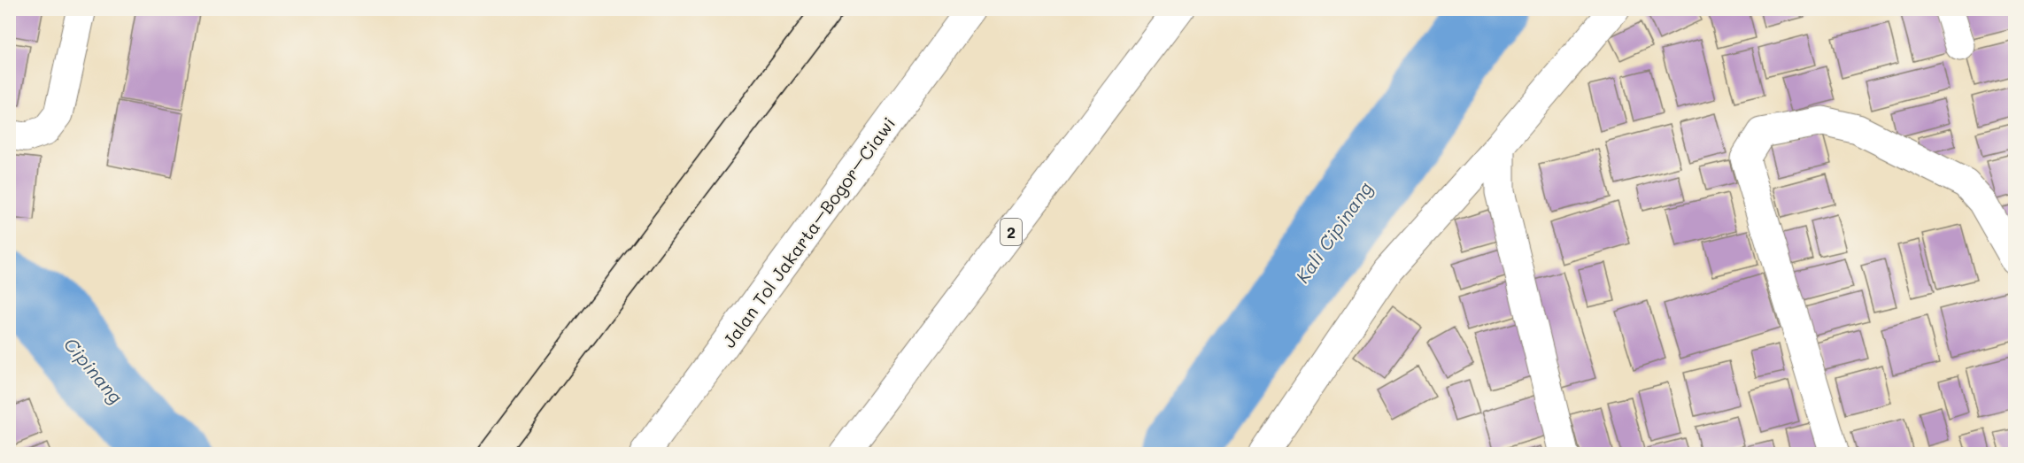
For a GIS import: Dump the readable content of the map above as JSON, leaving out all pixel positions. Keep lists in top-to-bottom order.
{
  "streets": {
    "main road": ["Jalan Tol Jakarta–Bogor–Ciawi", "2"]
  },
  "water": ["Kali Cipinang", "Cipinang"]
}
